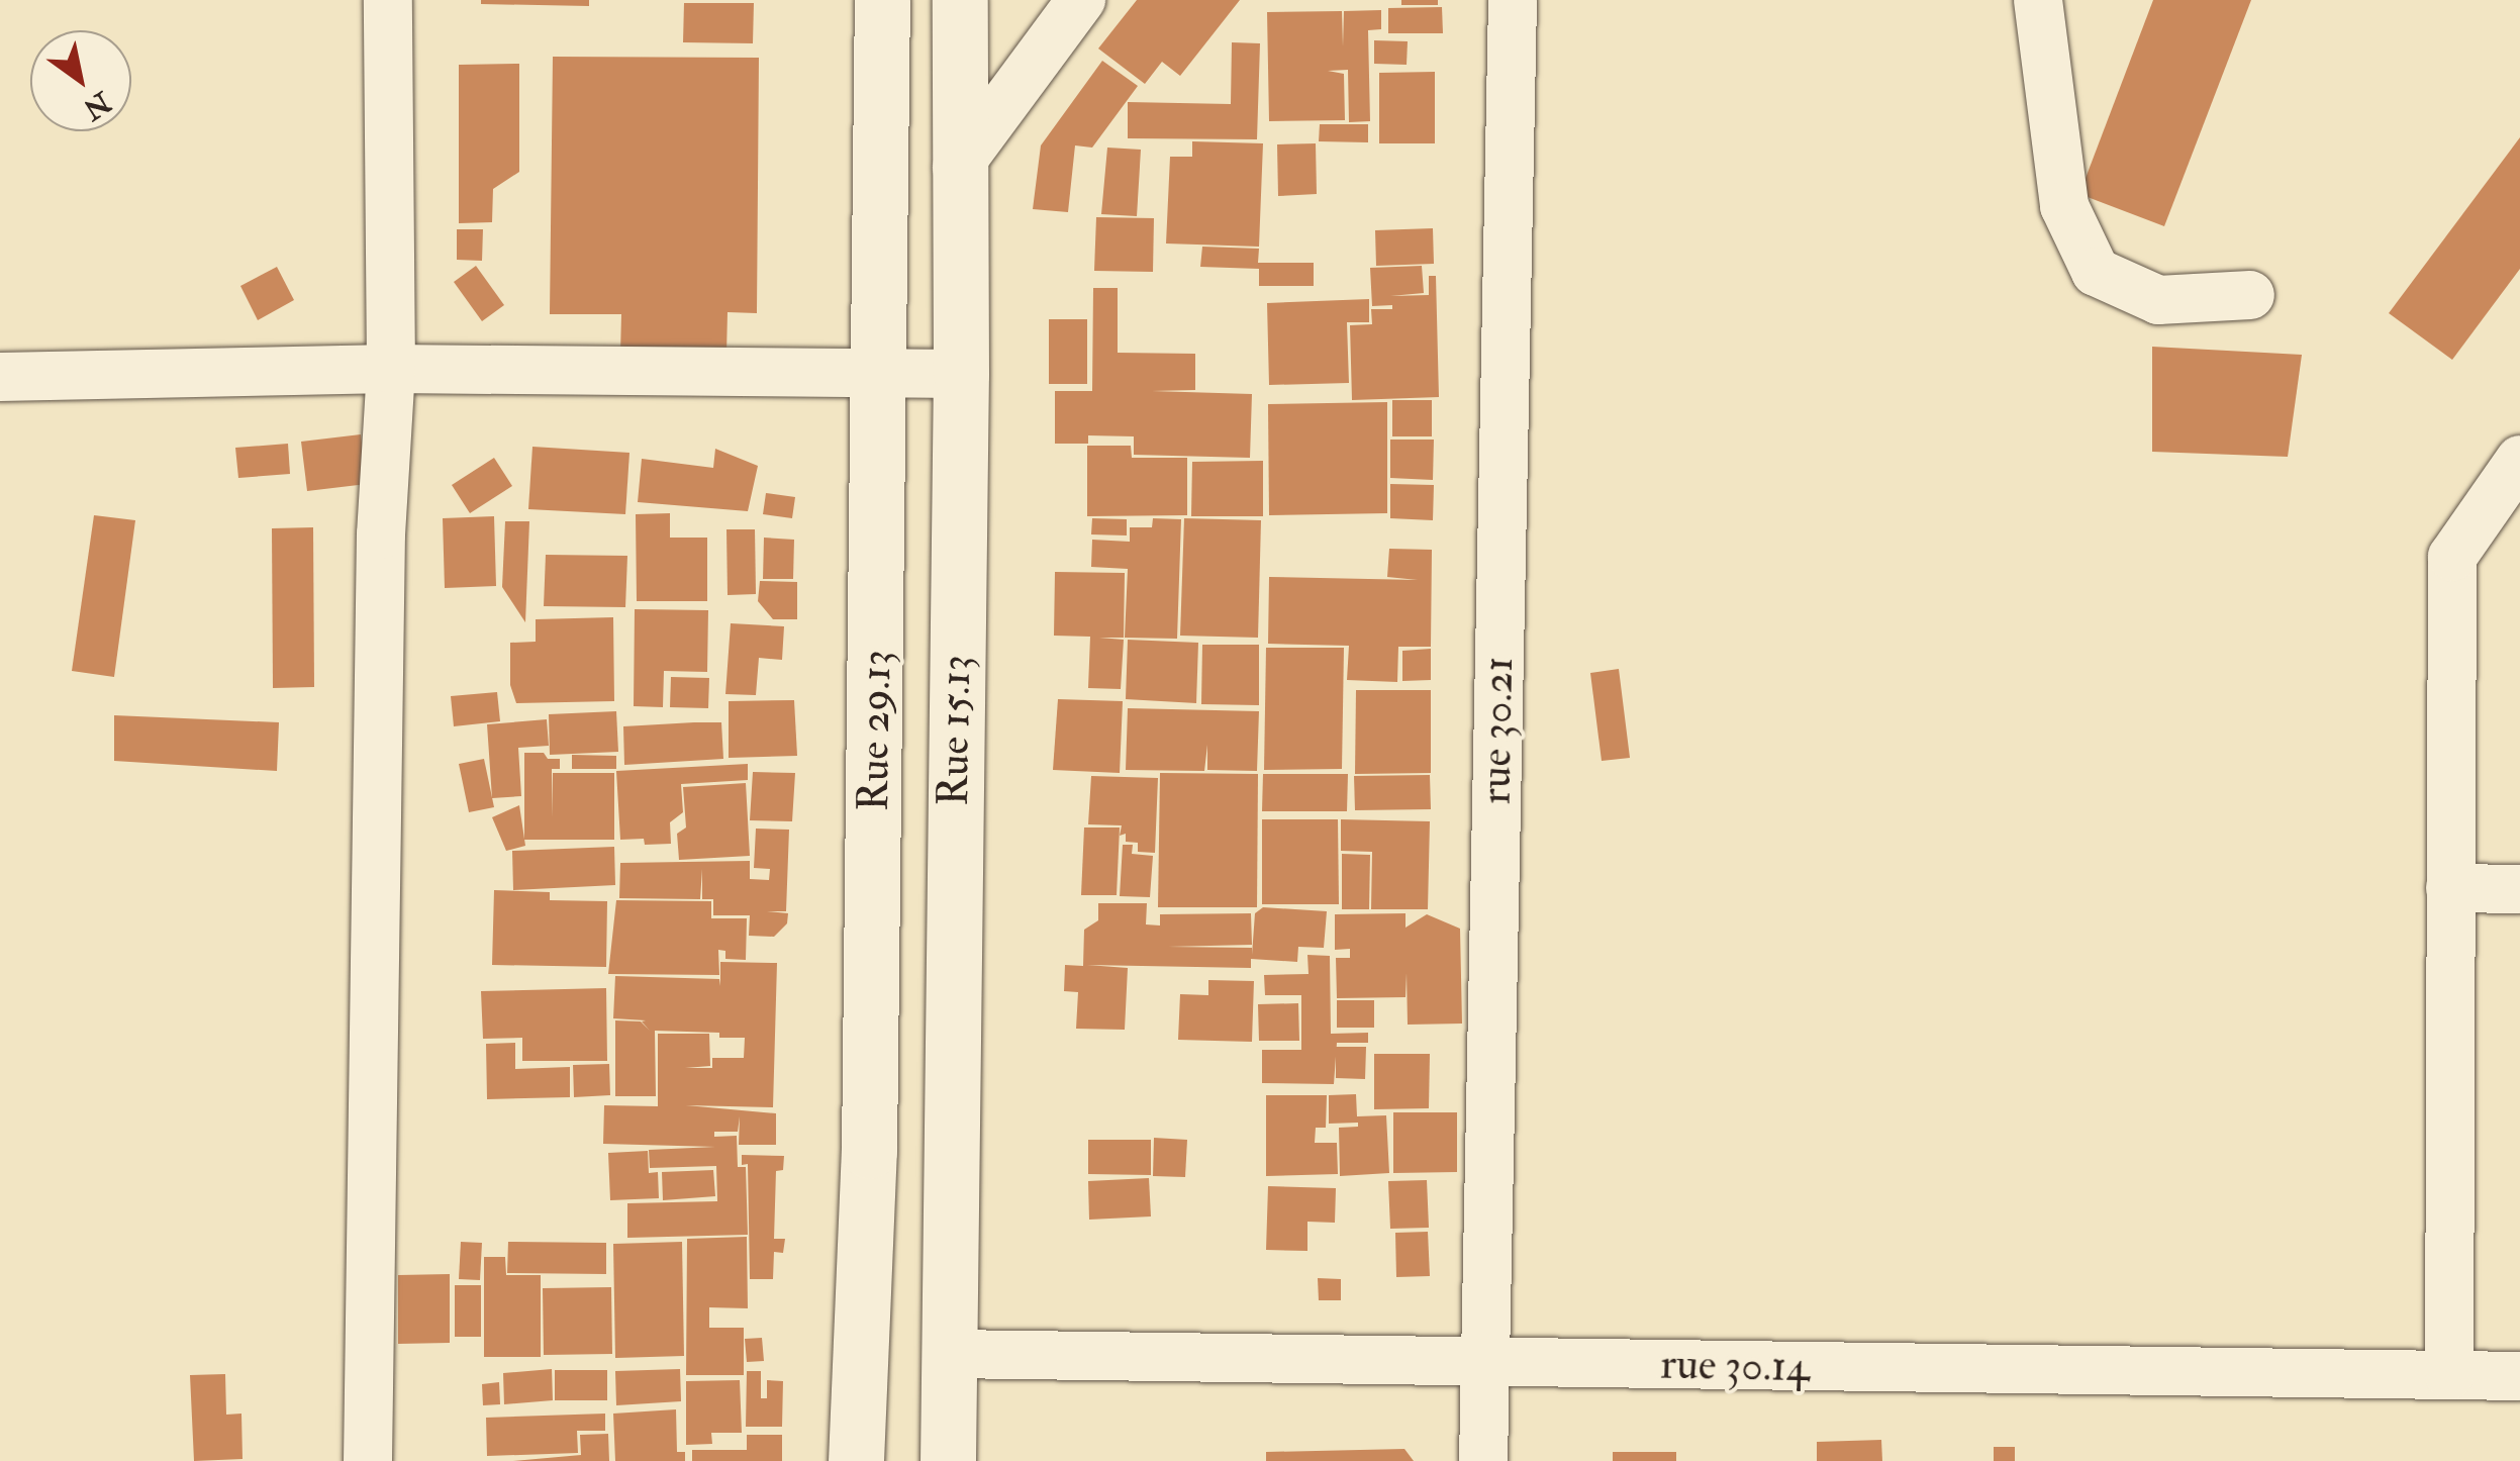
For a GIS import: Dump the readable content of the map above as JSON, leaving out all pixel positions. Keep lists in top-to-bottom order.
{
  "streets": {
    "main road": ["Rue 29.13", "Rue 15.13"],
    "street": ["rue 30.21", "rue 30.14"]
  },
  "crossings": [
    ["Rue 15.13", "rue 30.14"],
    ["rue 30.21", "rue 30.14"]
  ],
  "north": "bottom right"
}
